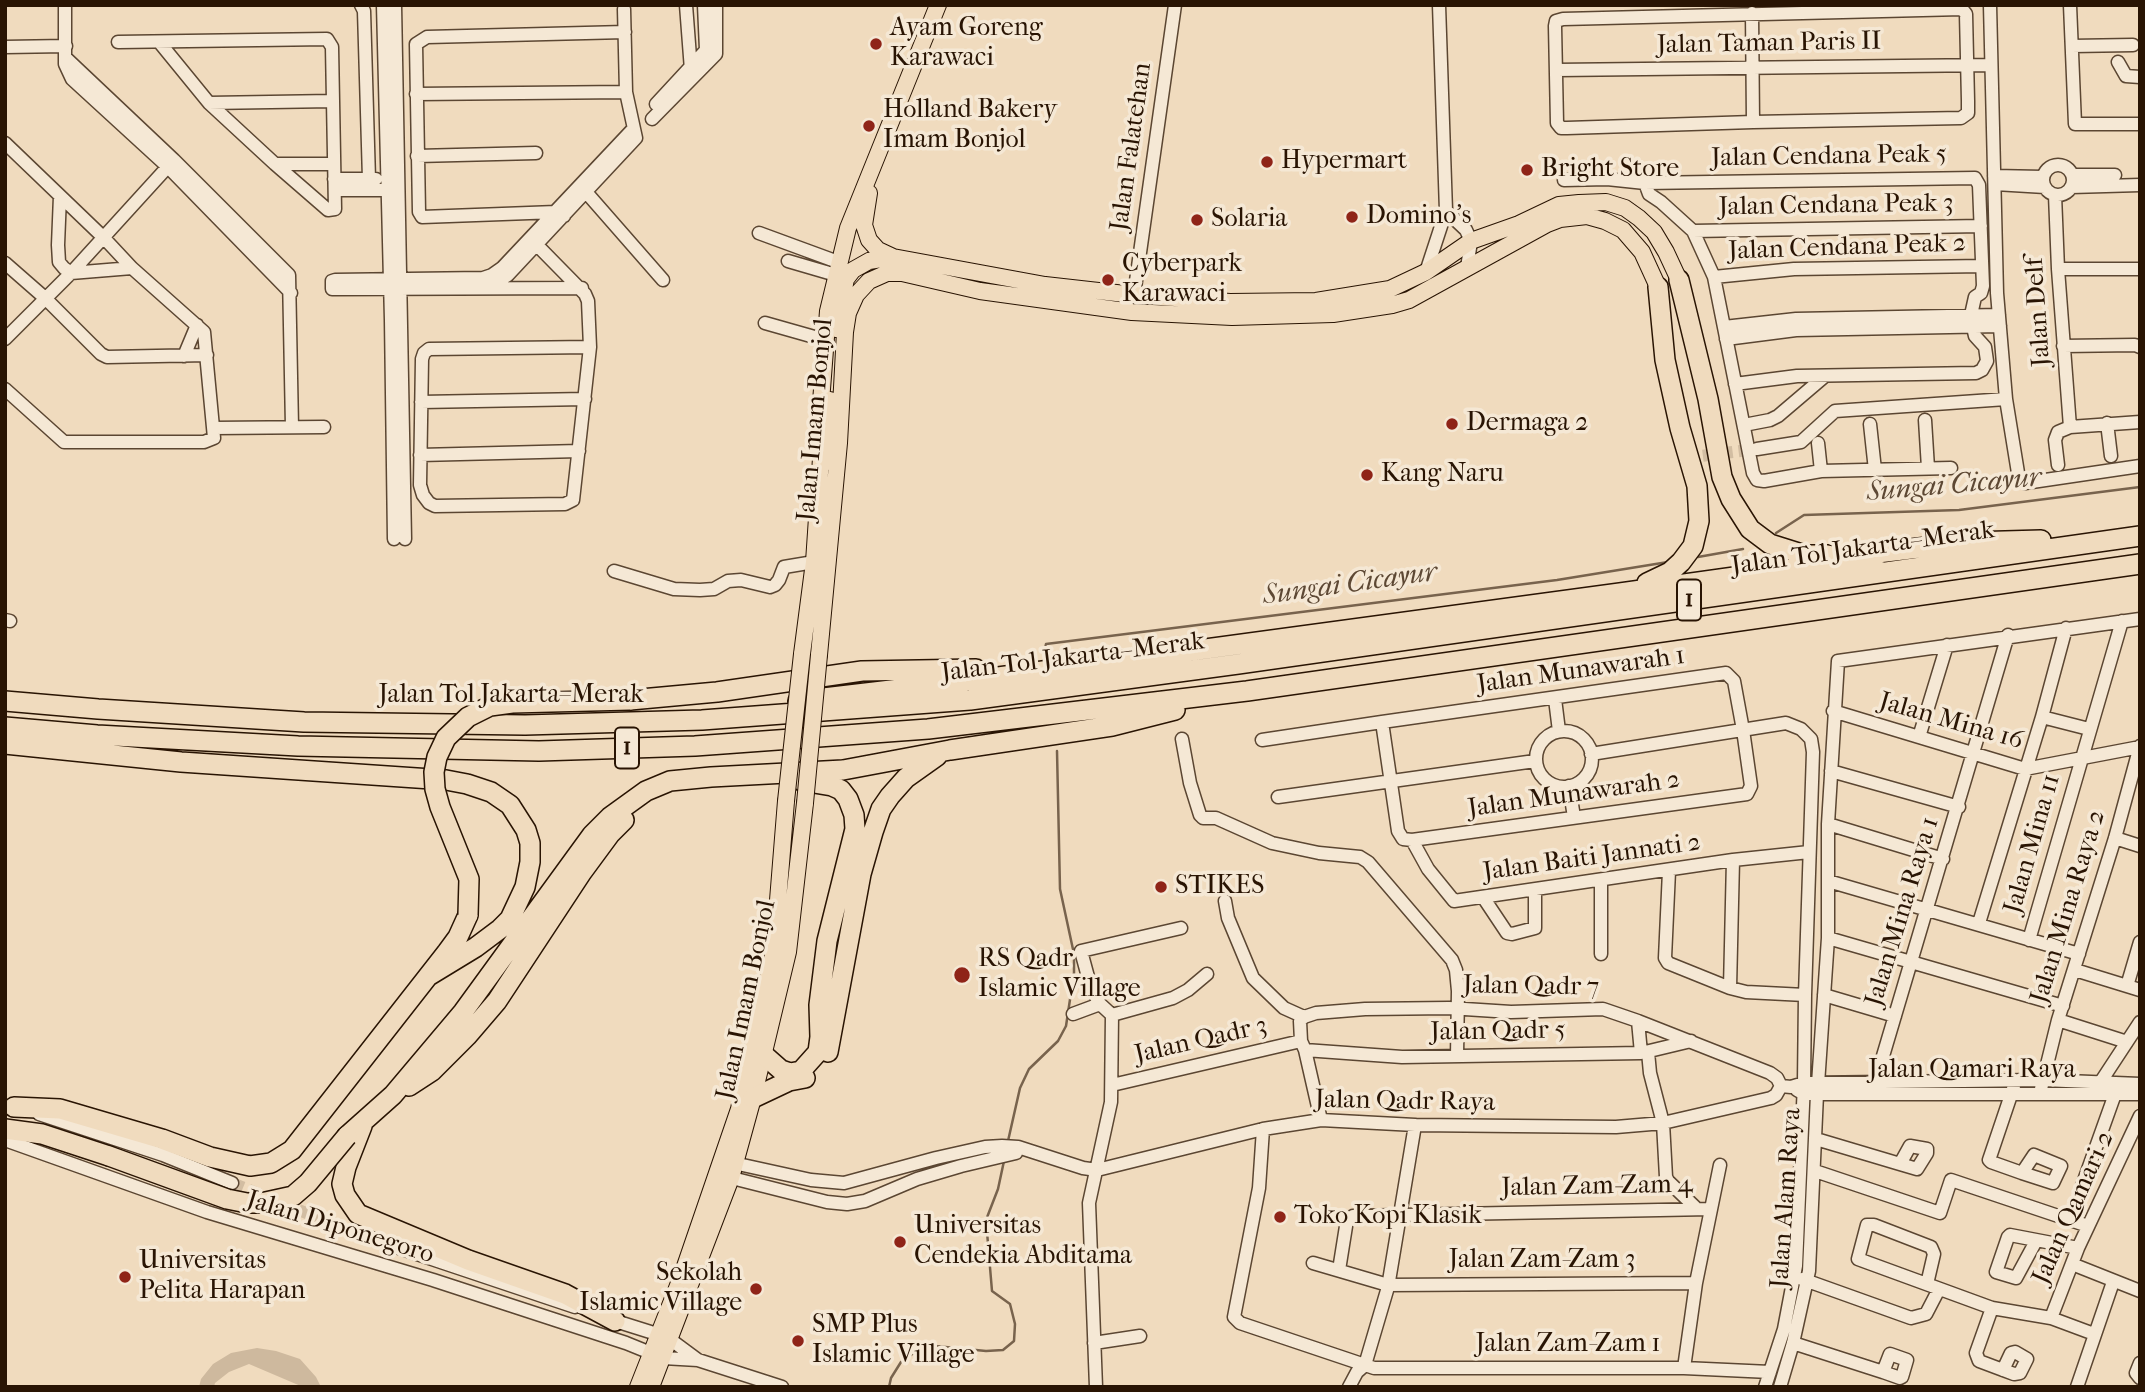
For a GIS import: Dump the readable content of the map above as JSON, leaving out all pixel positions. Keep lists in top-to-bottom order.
{
  "streets": {
    "highway": ["Jalan Tol Jakarta–Merak", "1"],
    "main road": ["Jalan Imam Bonjol"],
    "street": [
      "Jalan Taman Paris II",
      "Jalan Falatehan",
      "Jalan Cendana Peak 5",
      "Jalan Cendana Peak 3",
      "Jalan Cendana Peak 2",
      "Jalan Delf",
      "Jalan Munawarah 1",
      "Jalan Mina 16",
      "Jalan Munawarah 2",
      "Jalan Mina 11",
      "Jalan Baiti Jannati 2",
      "Jalan Mina Raya 2",
      "Jalan Mina Raya 1",
      "Jalan Qadr 7",
      "Jalan Qadr 5",
      "Jalan Qadr 3",
      "Jalan Qamari Raya",
      "Jalan Qadr Raya",
      "Jalan Zam-Zam 4",
      "Jalan Alam Raya",
      "Jalan Qamari 2",
      "Jalan Diponegoro",
      "Jalan Zam-Zam 3",
      "Jalan Zam-Zam 1"
    ]
  },
  "crossings": [
    ["Jalan Falatehan", "Jalan Imam Bonjol"],
    ["Jalan Cendana Peak 5", "Jalan Cendana Peak 3"],
    ["Jalan Imam Bonjol", "Jalan Qadr Raya"],
    ["Jalan Imam Bonjol", "Jalan Diponegoro"],
    ["Jalan Munawarah 1", "Jalan Munawarah 2"],
    ["Jalan Mina 16", "Jalan Mina 11"],
    ["Jalan Mina 16", "Jalan Mina Raya 2"],
    ["Jalan Mina 16", "Jalan Mina Raya 1"],
    ["Jalan Munawarah 2", "Jalan Baiti Jannati 2"],
    ["Jalan Mina Raya 2", "Jalan Qamari Raya"],
    ["Jalan Mina Raya 1", "Jalan Qamari Raya"],
    ["Jalan Qadr 7", "Jalan Qadr 5"],
    ["Jalan Qadr 7", "Jalan Qamari Raya"],
    ["Jalan Qadr 7", "Jalan Qadr Raya"],
    ["Jalan Qadr 5", "Jalan Qadr 3"],
    ["Jalan Qamari Raya", "Jalan Qadr Raya"],
    ["Jalan Qamari Raya", "Jalan Alam Raya"],
    ["Jalan Qadr Raya", "Jalan Zam-Zam 1"],
    ["Jalan Zam-Zam 4", "Jalan Zam-Zam 3"]
  ],
  "water": ["Sungai Cicayur"],
  "places": [
    "Ayam Goreng Karawaci",
    "Holland Bakery Imam Bonjol",
    "Hypermart",
    "Bright Store",
    "Domino's",
    "Solaria",
    "Cyberpark Karawaci",
    "Dermaga 2",
    "Kang Naru",
    "STIKES",
    "RS Qadr Islamic Village",
    "Toko Kopi Klasik",
    "Universitas Cendekia Abditama",
    "Universitas Pelita Harapan",
    "Sekolah Islamic Village",
    "SMP Plus Islamic Village"
  ]
}
